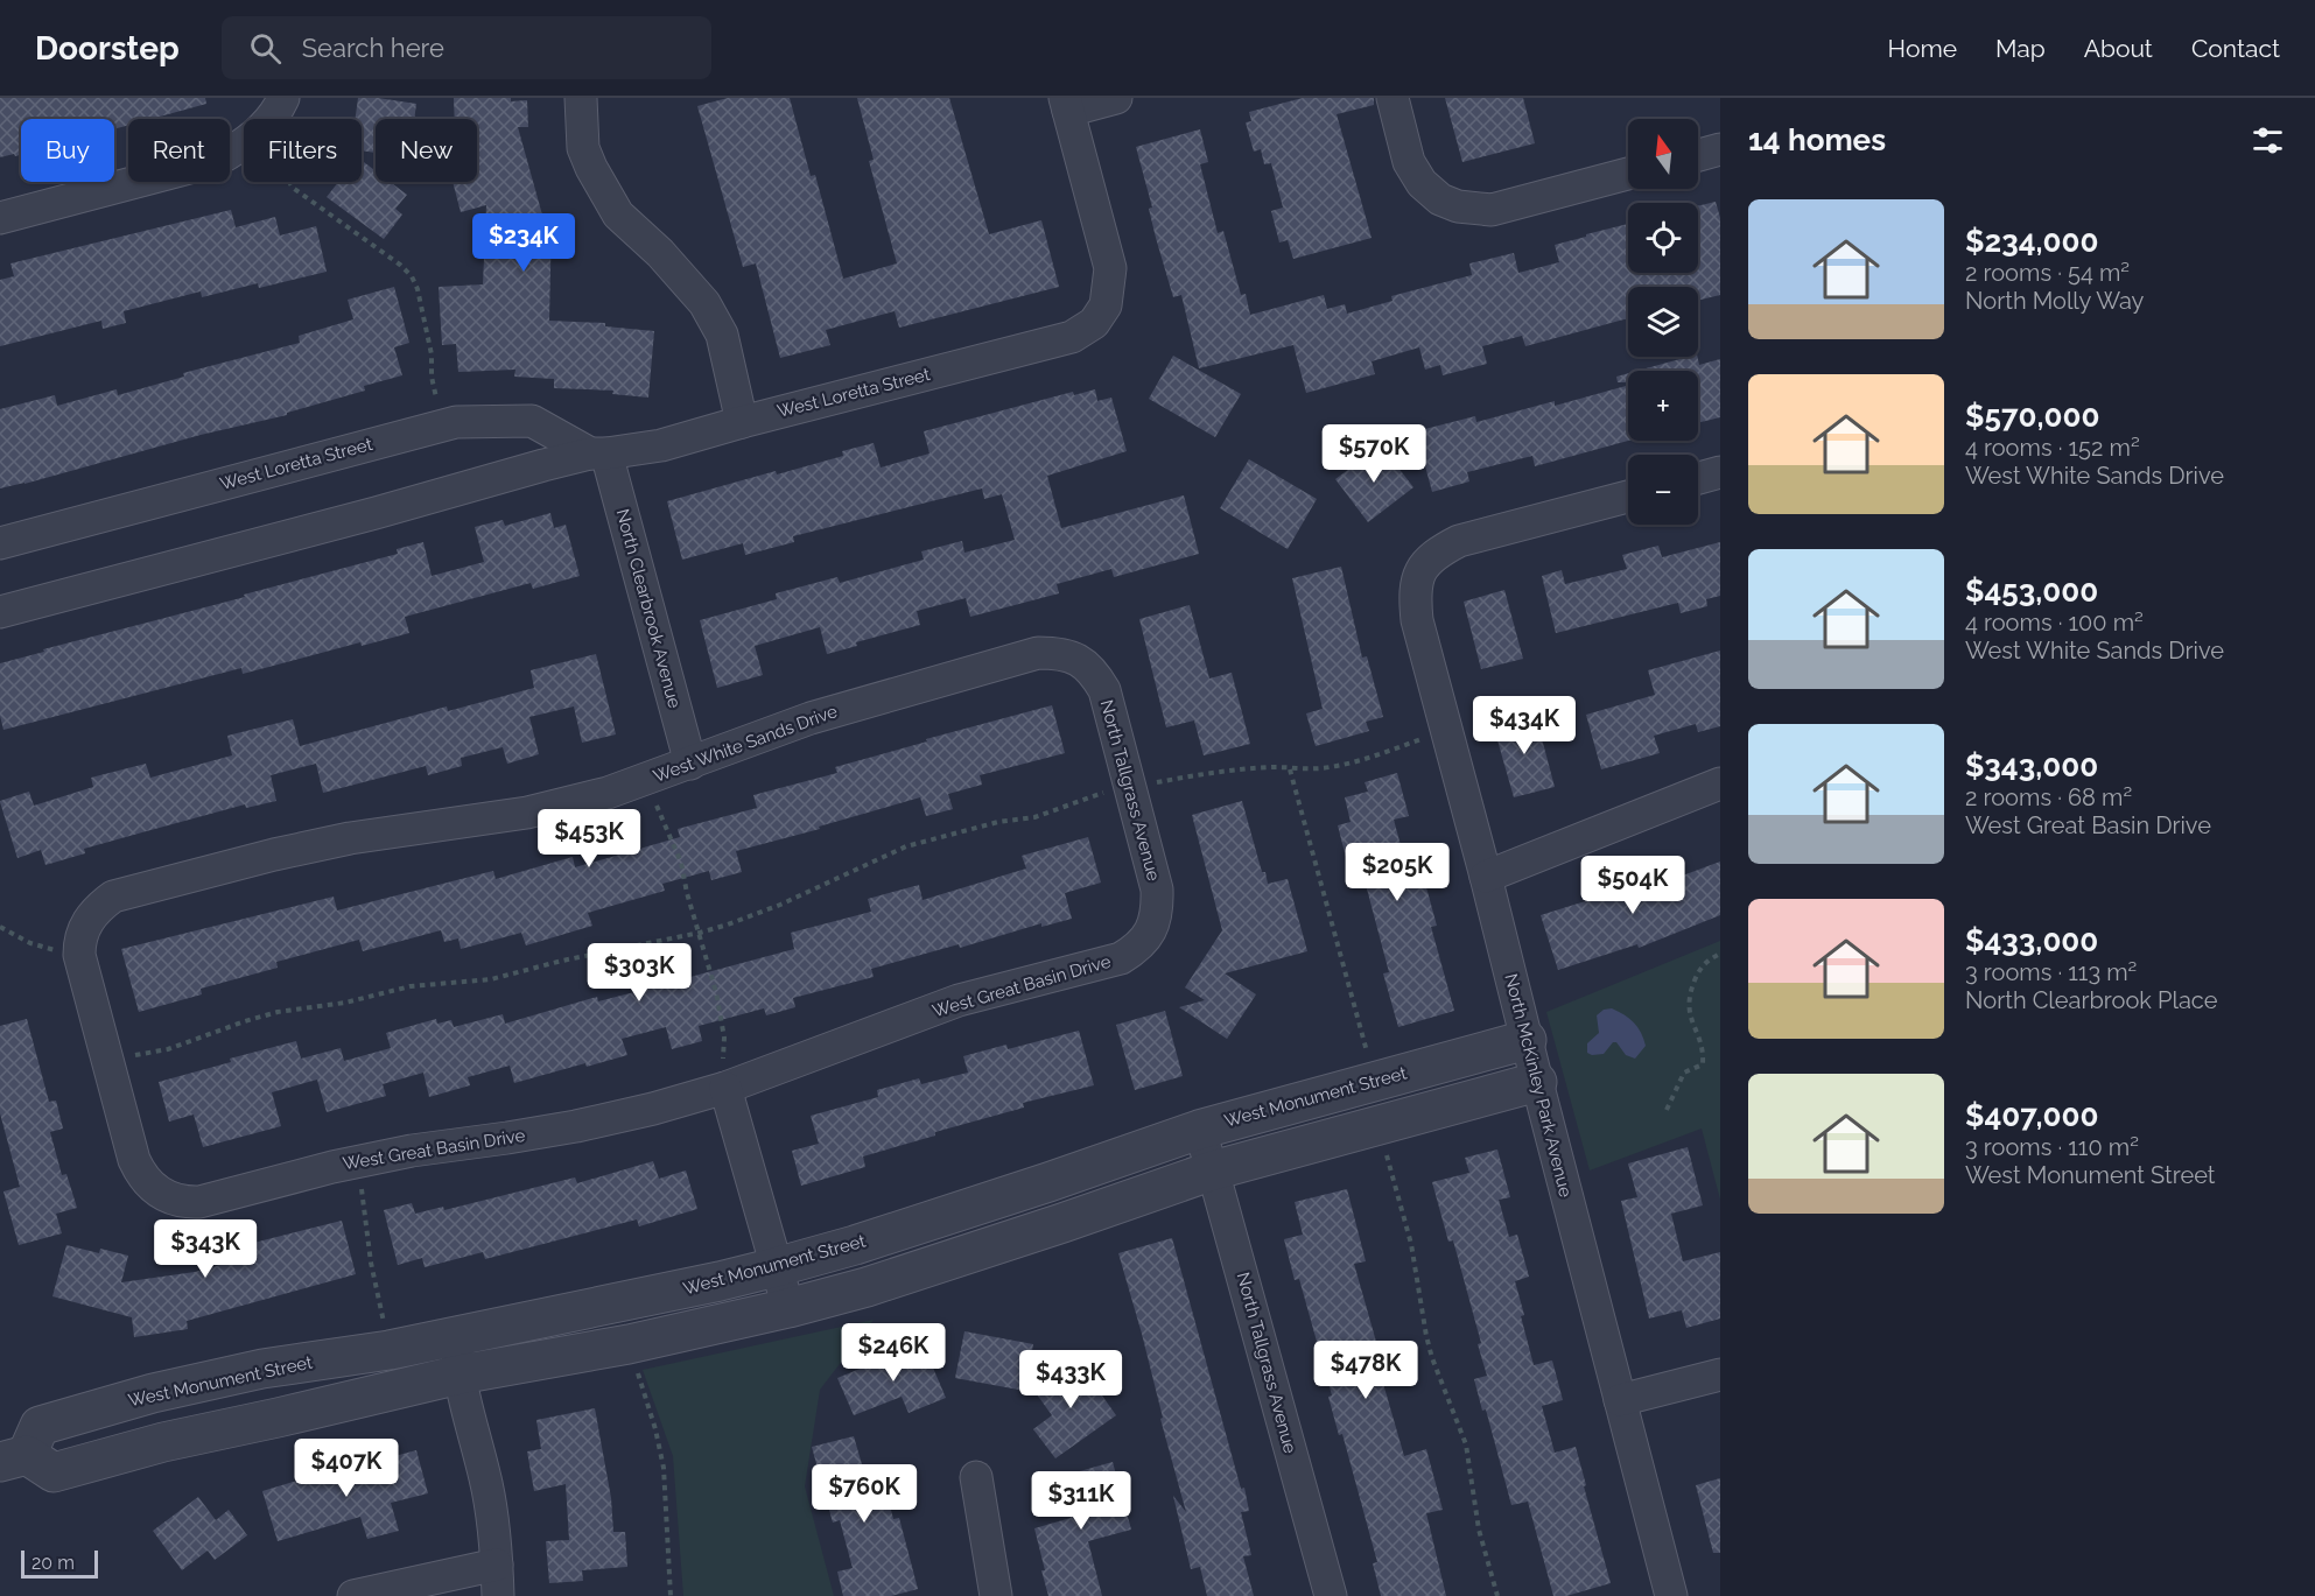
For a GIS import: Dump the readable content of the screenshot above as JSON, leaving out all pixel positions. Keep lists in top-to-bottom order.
{
  "streets": {
    "street": [
      "West Loretta Street",
      "North Clearbrook Avenue",
      "West White Sands Drive",
      "North Tallgrass Avenue",
      "West Great Basin Drive",
      "North McKinley Park Avenue",
      "West Monument Street"
    ]
  },
  "crossings": [
    ["West Loretta Street", "North Clearbrook Avenue"],
    ["North Clearbrook Avenue", "West White Sands Drive"],
    ["West White Sands Drive", "North Tallgrass Avenue"],
    ["North Tallgrass Avenue", "West Great Basin Drive"],
    ["North Tallgrass Avenue", "West Monument Street"],
    ["North McKinley Park Avenue", "West Monument Street"]
  ],
  "scale_bar": "20 m",
  "north": "top",
  "page": {
    "header": "Doorstep",
    "search": "Search here",
    "nav": [
      "Home",
      "Map",
      "About",
      "Contact"
    ],
    "heading": "14 homes",
    "map_buttons": ["+", "−"],
    "chip": [
      "Buy",
      "Rent",
      "Filters",
      "New"
    ],
    "list": [
      {
        "name": "$234,000",
        "note": "2 rooms · 54 m² · North Molly Way"
      },
      {
        "name": "$570,000",
        "note": "4 rooms · 152 m² · West White Sands Drive"
      },
      {
        "name": "$453,000",
        "note": "4 rooms · 100 m² · West White Sands Drive"
      },
      {
        "name": "$343,000",
        "note": "2 rooms · 68 m² · West Great Basin Drive"
      },
      {
        "name": "$433,000",
        "note": "3 rooms · 113 m² · North Clearbrook Place"
      },
      {
        "name": "$407,000",
        "note": "3 rooms · 110 m² · West Monument Street"
      }
    ],
    "price": [
      "$234K",
      "$570K",
      "$434K",
      "$453K",
      "$205K",
      "$504K",
      "$303K",
      "$343K",
      "$246K",
      "$478K",
      "$433K",
      "$407K",
      "$760K",
      "$311K"
    ],
    "scale": "20 m"
  }
}
